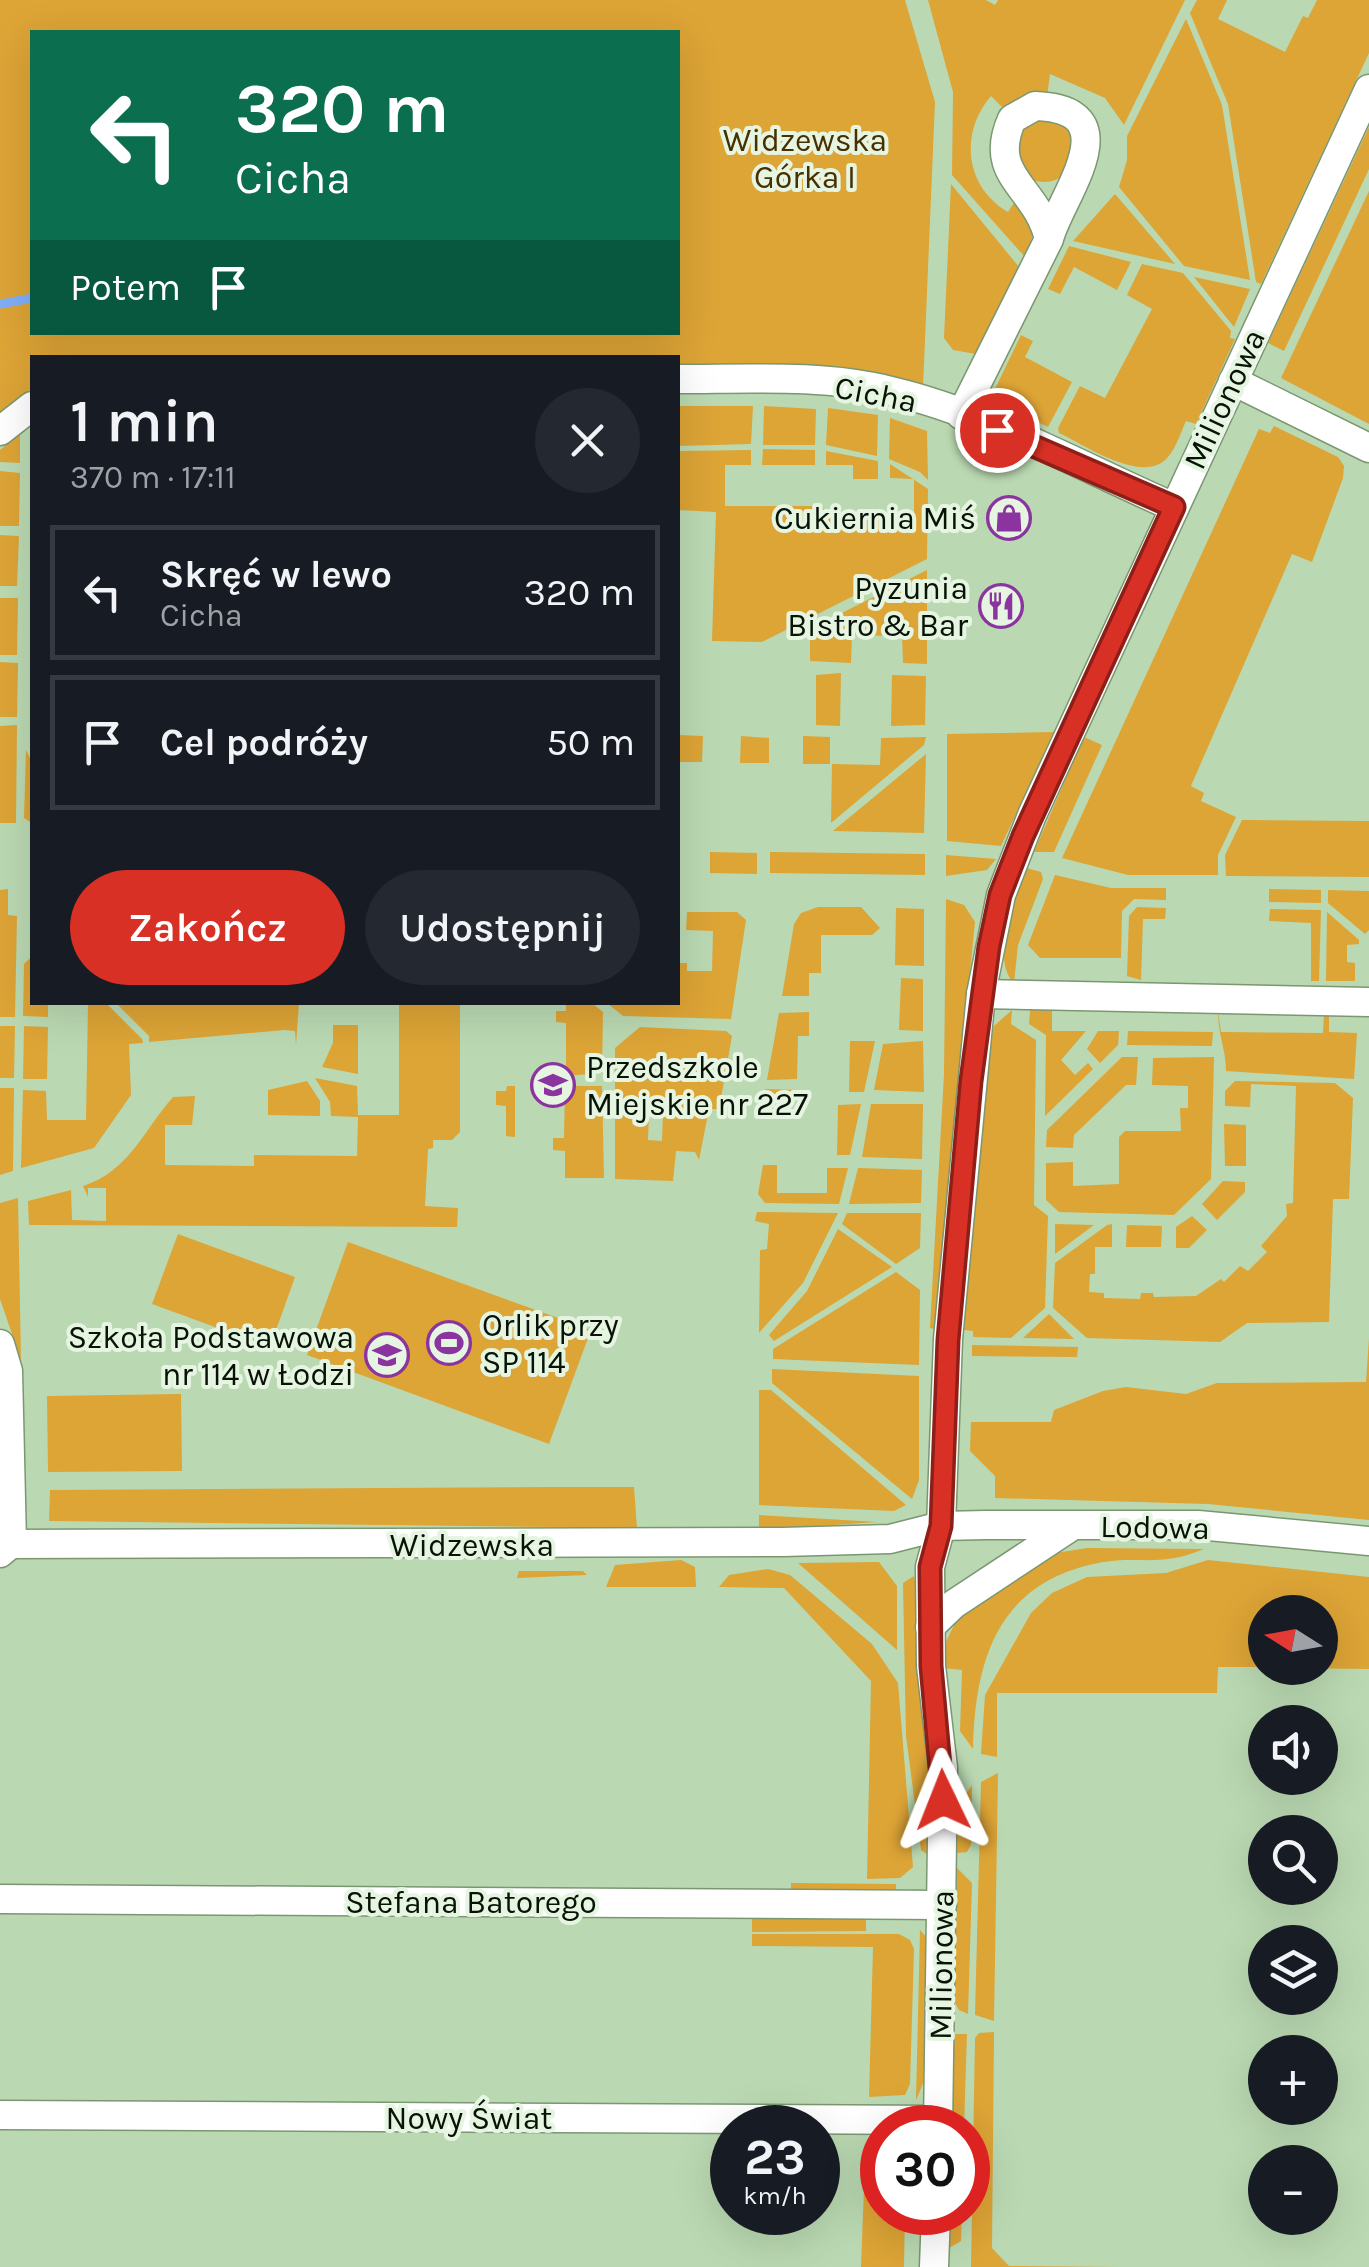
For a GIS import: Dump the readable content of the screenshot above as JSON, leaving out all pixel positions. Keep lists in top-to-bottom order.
{
  "streets": {
    "street": [
      "Cicha",
      "Milionowa",
      "Lodowa",
      "Widzewska",
      "Stefana Batorego",
      "Nowy Świat"
    ]
  },
  "crossings": [
    ["Cicha", "Milionowa"],
    ["Milionowa", "Lodowa"],
    ["Milionowa", "Widzewska"],
    ["Milionowa", "Stefana Batorego"],
    ["Lodowa", "Widzewska"]
  ],
  "parks": ["Widzewska Górka I"],
  "places": {
    "shop": ["Cukiernia Miś"],
    "restaurant": ["Pyzunia Bistro & Bar"],
    "school or university": ["Przedszkole Miejskie nr 227", "Szkoła Podstawowa nr 114 w Łodzi"],
    "sports": ["Orlik przy SP 114"]
  },
  "north": "left",
  "page": {
    "turn": ["320 m", "Cicha"],
    "then": "Potem",
    "heading": ["1 min", "370 m · 17:11"],
    "list": [
      {
        "name": "Skręć w lewo",
        "note": "Cicha",
        "value": "320 m"
      },
      {
        "name": "Cel podróży",
        "value": "50 m"
      }
    ],
    "buttons": ["Zakończ", "Udostępnij"],
    "map_buttons": ["+", "−"],
    "speed": "23 km/h",
    "limit": "30"
  }
}
